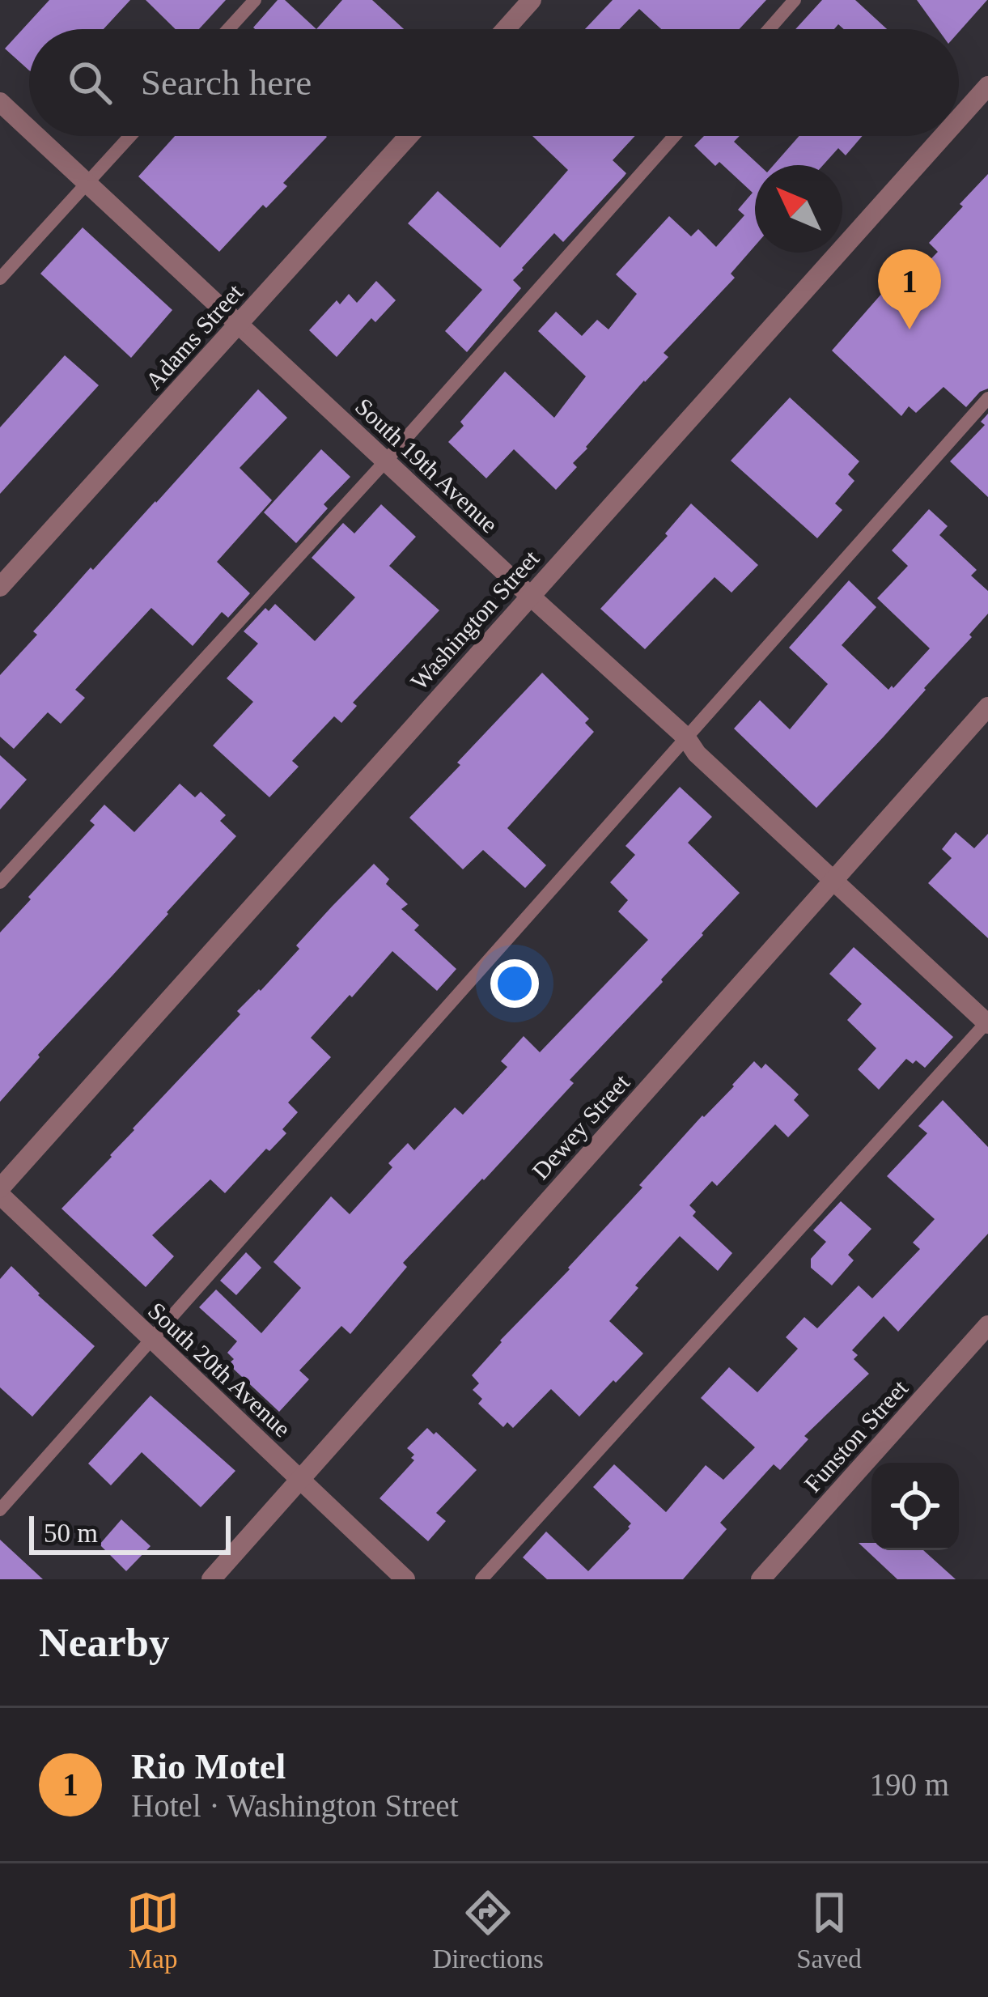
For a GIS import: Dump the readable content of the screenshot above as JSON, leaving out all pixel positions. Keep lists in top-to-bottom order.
{
  "streets": {
    "street": [
      "Adams Street",
      "South 19th Avenue",
      "Washington Street",
      "Dewey Street",
      "South 20th Avenue",
      "Funston Street"
    ]
  },
  "crossings": [
    ["Adams Street", "South 19th Avenue"],
    ["South 19th Avenue", "Washington Street"],
    ["South 19th Avenue", "Dewey Street"],
    ["Washington Street", "South 20th Avenue"],
    ["Dewey Street", "South 20th Avenue"]
  ],
  "scale_bar": "50 m",
  "north": "top left",
  "page": {
    "search": "Search here",
    "pins": "1",
    "scale": "50 m",
    "heading": "Nearby",
    "list": [
      {
        "mark": "1",
        "name": "Rio Motel",
        "note": "Hotel · Washington Street",
        "value": "190 m"
      }
    ],
    "nav": ["Map", "Directions", "Saved"]
  }
}
